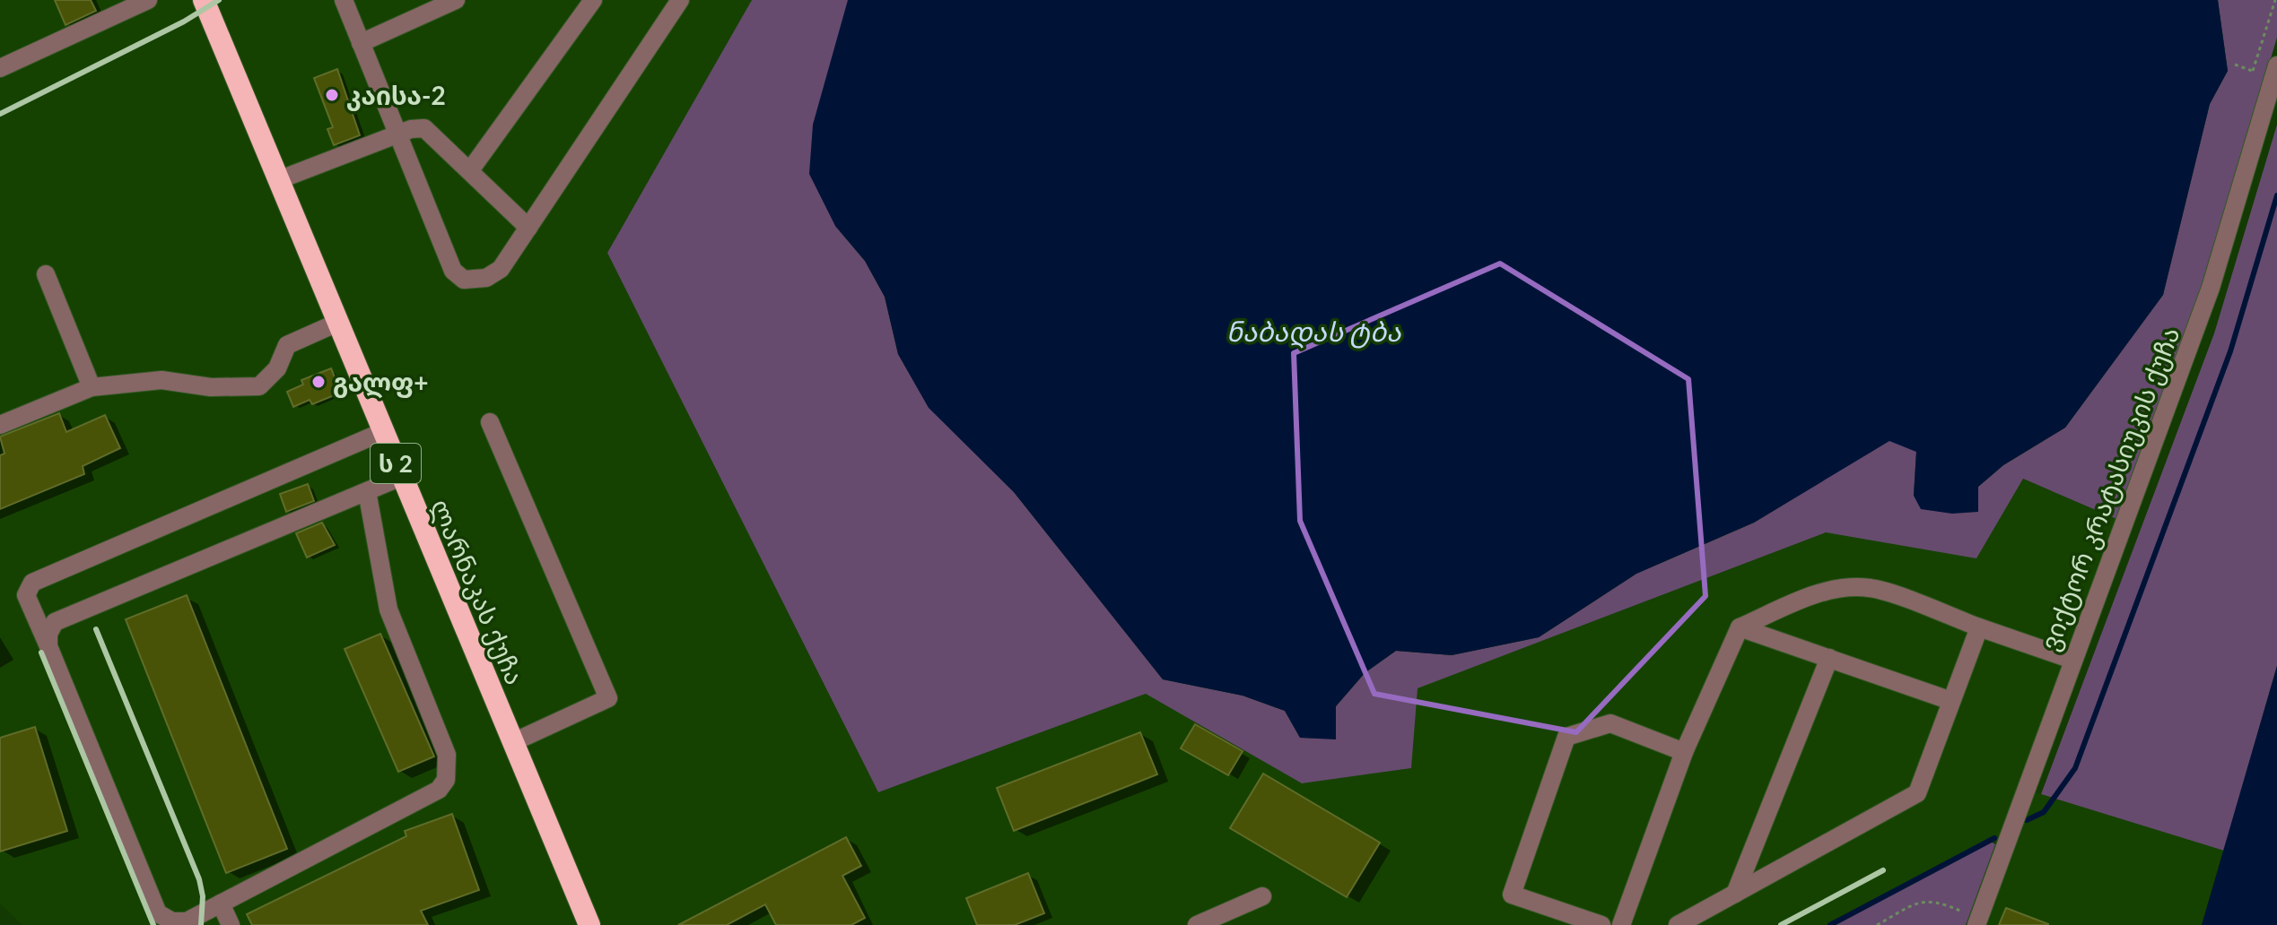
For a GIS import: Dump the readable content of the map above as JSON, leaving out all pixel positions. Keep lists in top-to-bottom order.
{
  "streets": {
    "highway": ["ს 2", "ლარნაკას ქუჩა"],
    "street": ["ვიქტორ კრატასიუკის ქუჩა"]
  },
  "water": ["ნაბადას ტბა"],
  "places": ["კაისა-2", "გალფ+"]
}
